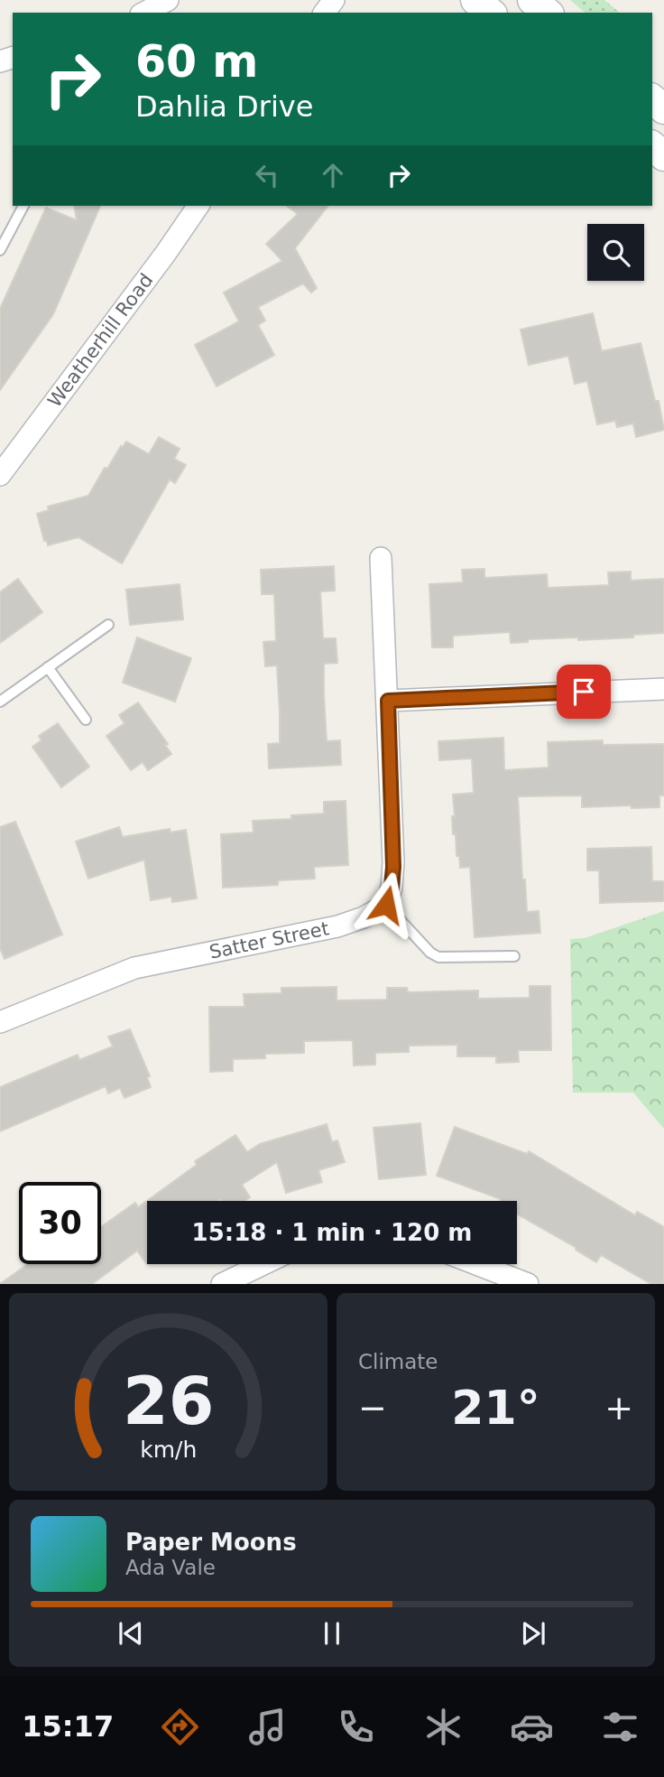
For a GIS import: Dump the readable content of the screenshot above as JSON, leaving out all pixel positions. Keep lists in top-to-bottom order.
{
  "streets": {
    "street": ["Weatherhill Road", "Satter Street"]
  },
  "page": {
    "turn": ["60 m", "Dahlia Drive"],
    "limit": "30",
    "trip": "15:18 · 1 min · 120 m",
    "tile": "Climate",
    "heat": ["−", "21°", "+"],
    "song": ["Paper Moons", "Ada Vale"],
    "tabs": "15:17",
    "gauge": ["26", "km/h"]
  }
}
